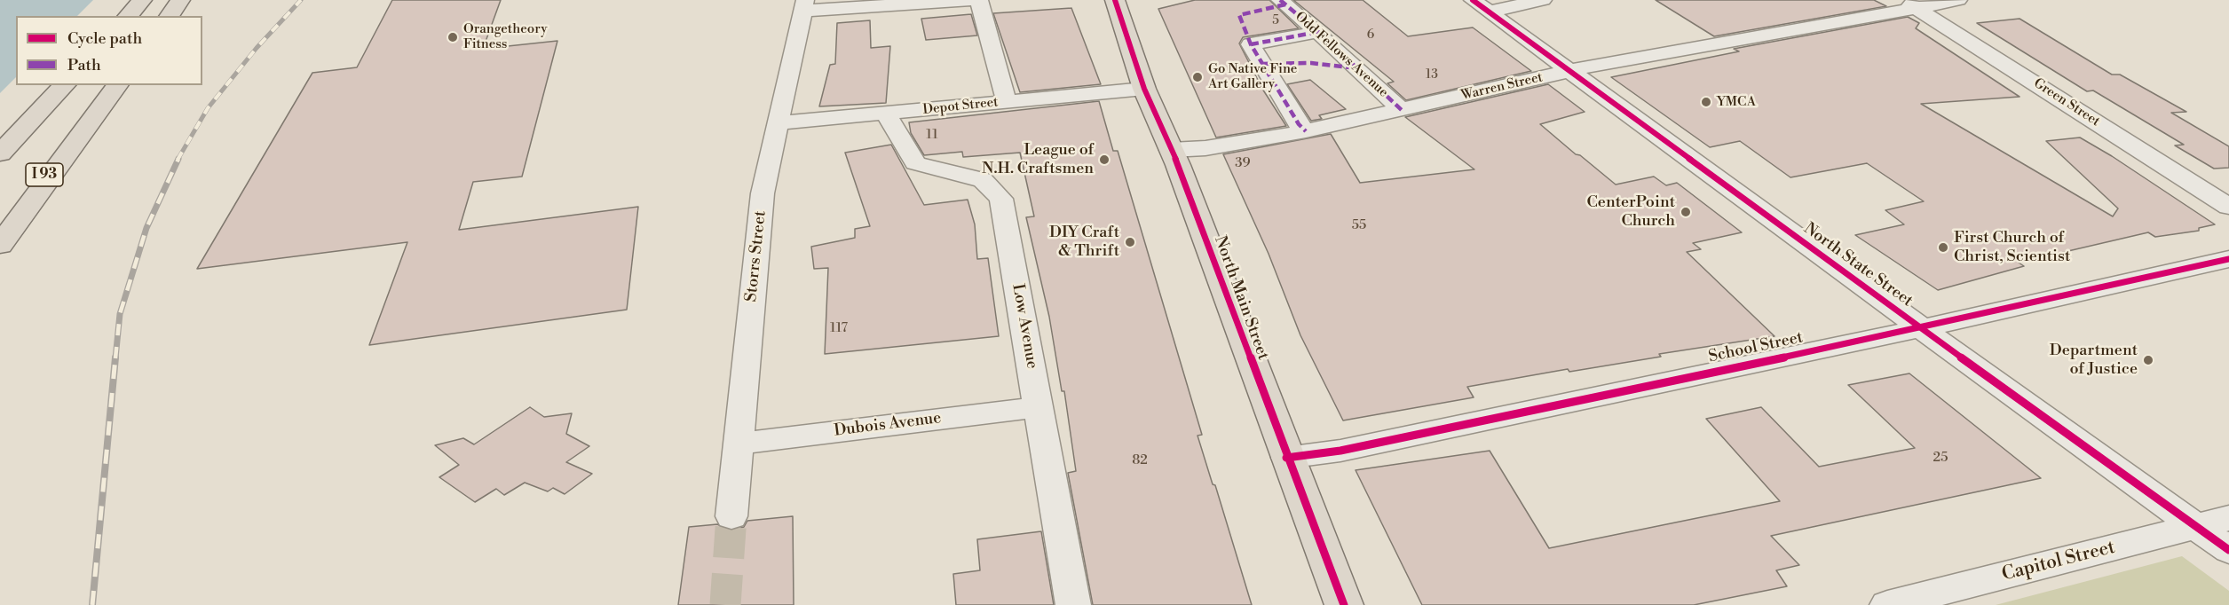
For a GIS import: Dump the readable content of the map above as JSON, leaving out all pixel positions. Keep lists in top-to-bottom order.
{
  "streets": {
    "main road": ["I 93", "North Main Street"],
    "street": [
      "Odd Fellows Avenue",
      "Warren Street",
      "Green Street",
      "Depot Street",
      "Storrs Street",
      "North State Street",
      "Low Avenue",
      "School Street",
      "Dubois Avenue",
      "Capitol Street"
    ]
  },
  "crossings": [
    ["Odd Fellows Avenue", "Warren Street"],
    ["Warren Street", "Green Street"],
    ["Warren Street", "North State Street"],
    ["Warren Street", "North Main Street"],
    ["Depot Street", "Storrs Street"],
    ["Depot Street", "North Main Street"],
    ["Depot Street", "Low Avenue"],
    ["Storrs Street", "Dubois Avenue"],
    ["North State Street", "School Street"],
    ["North State Street", "Capitol Street"],
    ["North Main Street", "School Street"],
    ["Low Avenue", "Dubois Avenue"]
  ],
  "places": [
    "Orangetheory Fitness",
    "Go Native Fine Art Gallery",
    "YMCA",
    "League of N.H. Craftsmen",
    "CenterPoint Church",
    "DIY Craft & Thrift",
    "First Church of Christ, Scientist",
    "Department of Justice"
  ],
  "house_numbers": [
    "5",
    "6",
    "13",
    "11",
    "39",
    "55",
    "117",
    "25",
    "82"
  ],
  "legend": ["Cycle path", "Path"]
}
